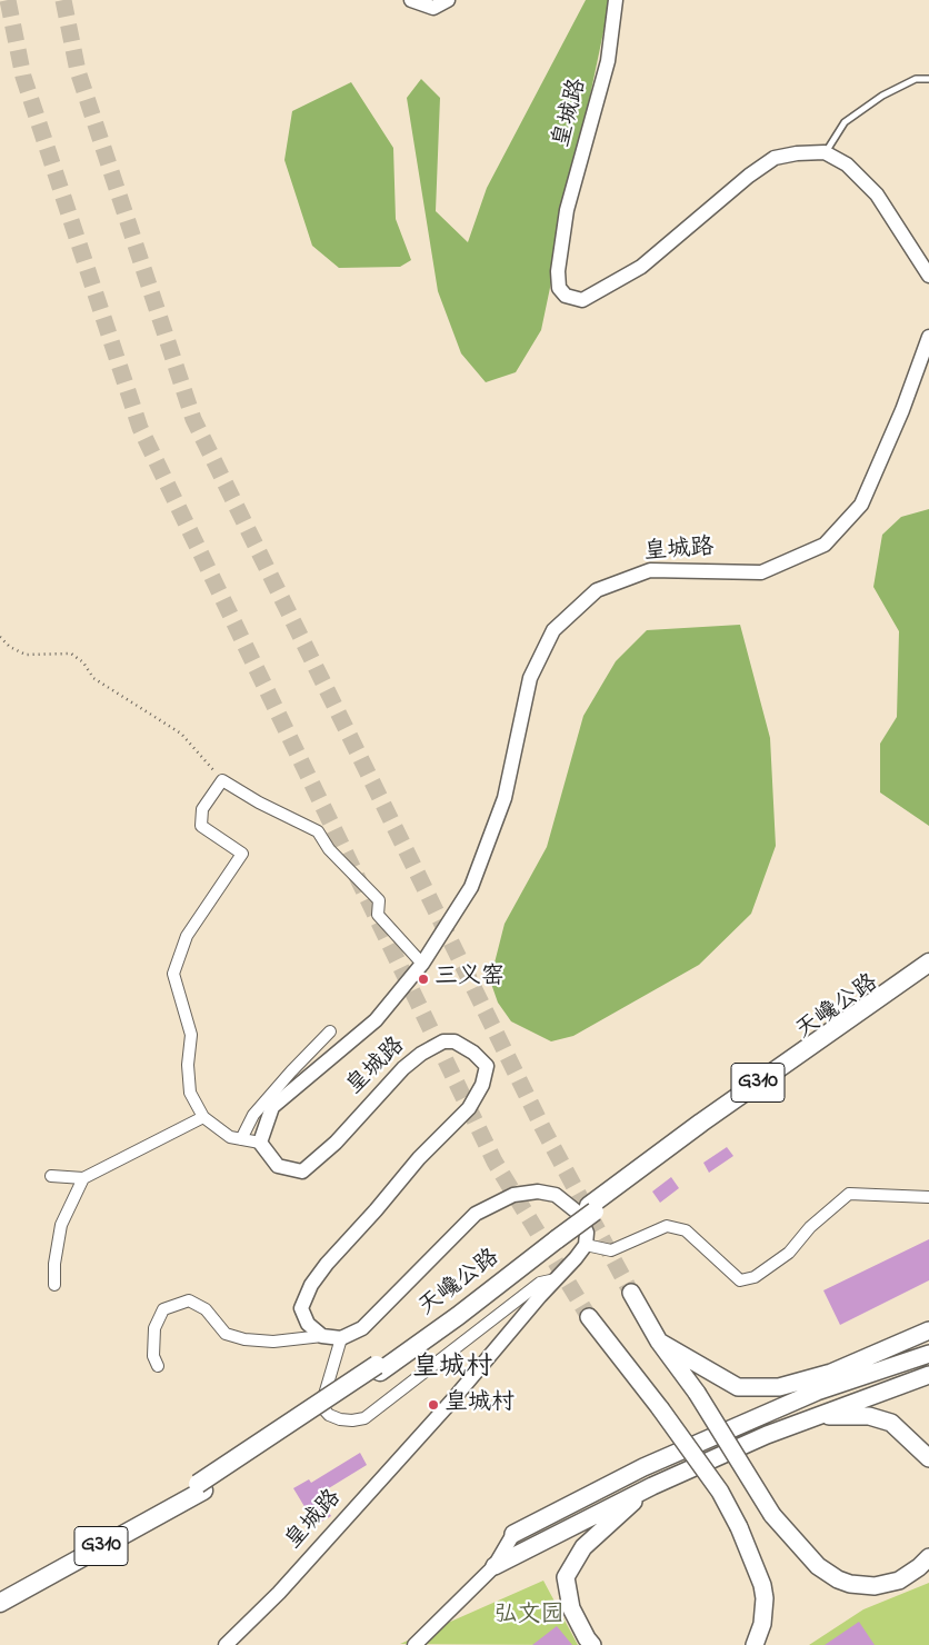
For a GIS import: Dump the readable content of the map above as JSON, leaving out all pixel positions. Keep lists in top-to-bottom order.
{
  "streets": {
    "highway": ["天巉公路", "G310"],
    "street": ["皇城路"]
  },
  "districts": ["皇城村"],
  "parks": ["弘文园"],
  "places": ["三义窑", "皇城村"]
}
